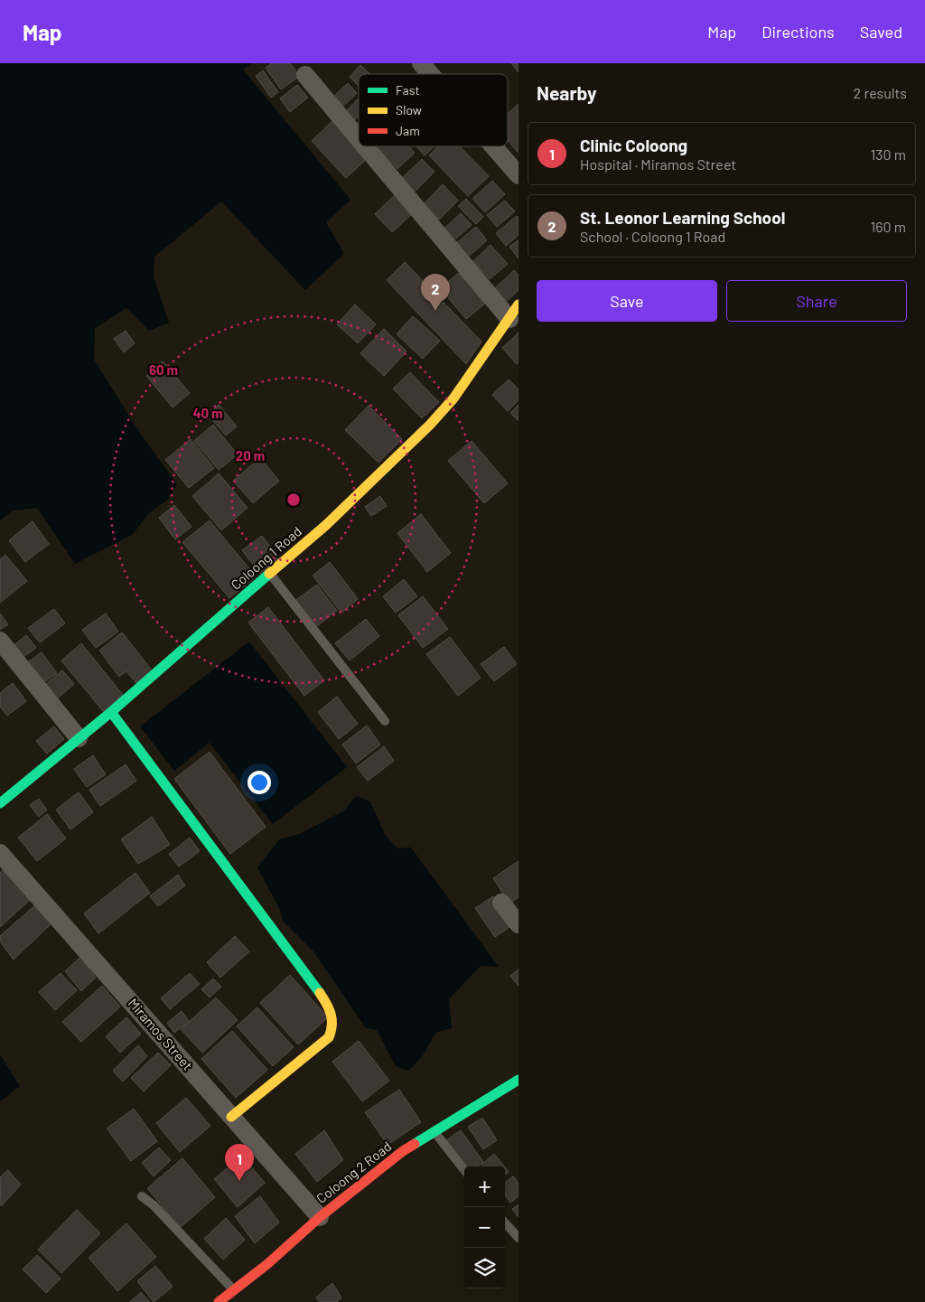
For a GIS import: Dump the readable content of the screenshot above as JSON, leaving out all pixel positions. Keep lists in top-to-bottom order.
{
  "streets": {
    "street": ["Coloong 1 Road", "Miramos Street", "Coloong 2 Road"]
  },
  "crossings": [
    ["Miramos Street", "Coloong 2 Road"]
  ],
  "legend": ["Fast", "Slow", "Jam"],
  "page": {
    "header": "Map",
    "nav": ["Map", "Directions", "Saved"],
    "heading": ["Nearby", "2 results"],
    "list": [
      {
        "mark": "1",
        "name": "Clinic Coloong",
        "note": "Hospital · Miramos Street",
        "value": "130 m"
      },
      {
        "mark": "2",
        "name": "St. Leonor Learning School",
        "note": "School · Coloong 1 Road",
        "value": "160 m"
      }
    ],
    "buttons": ["Save", "Share"],
    "pins": ["2", "1"],
    "map_buttons": ["+", "−"]
  },
  "rings": ["60 m", "40 m", "20 m"]
}
